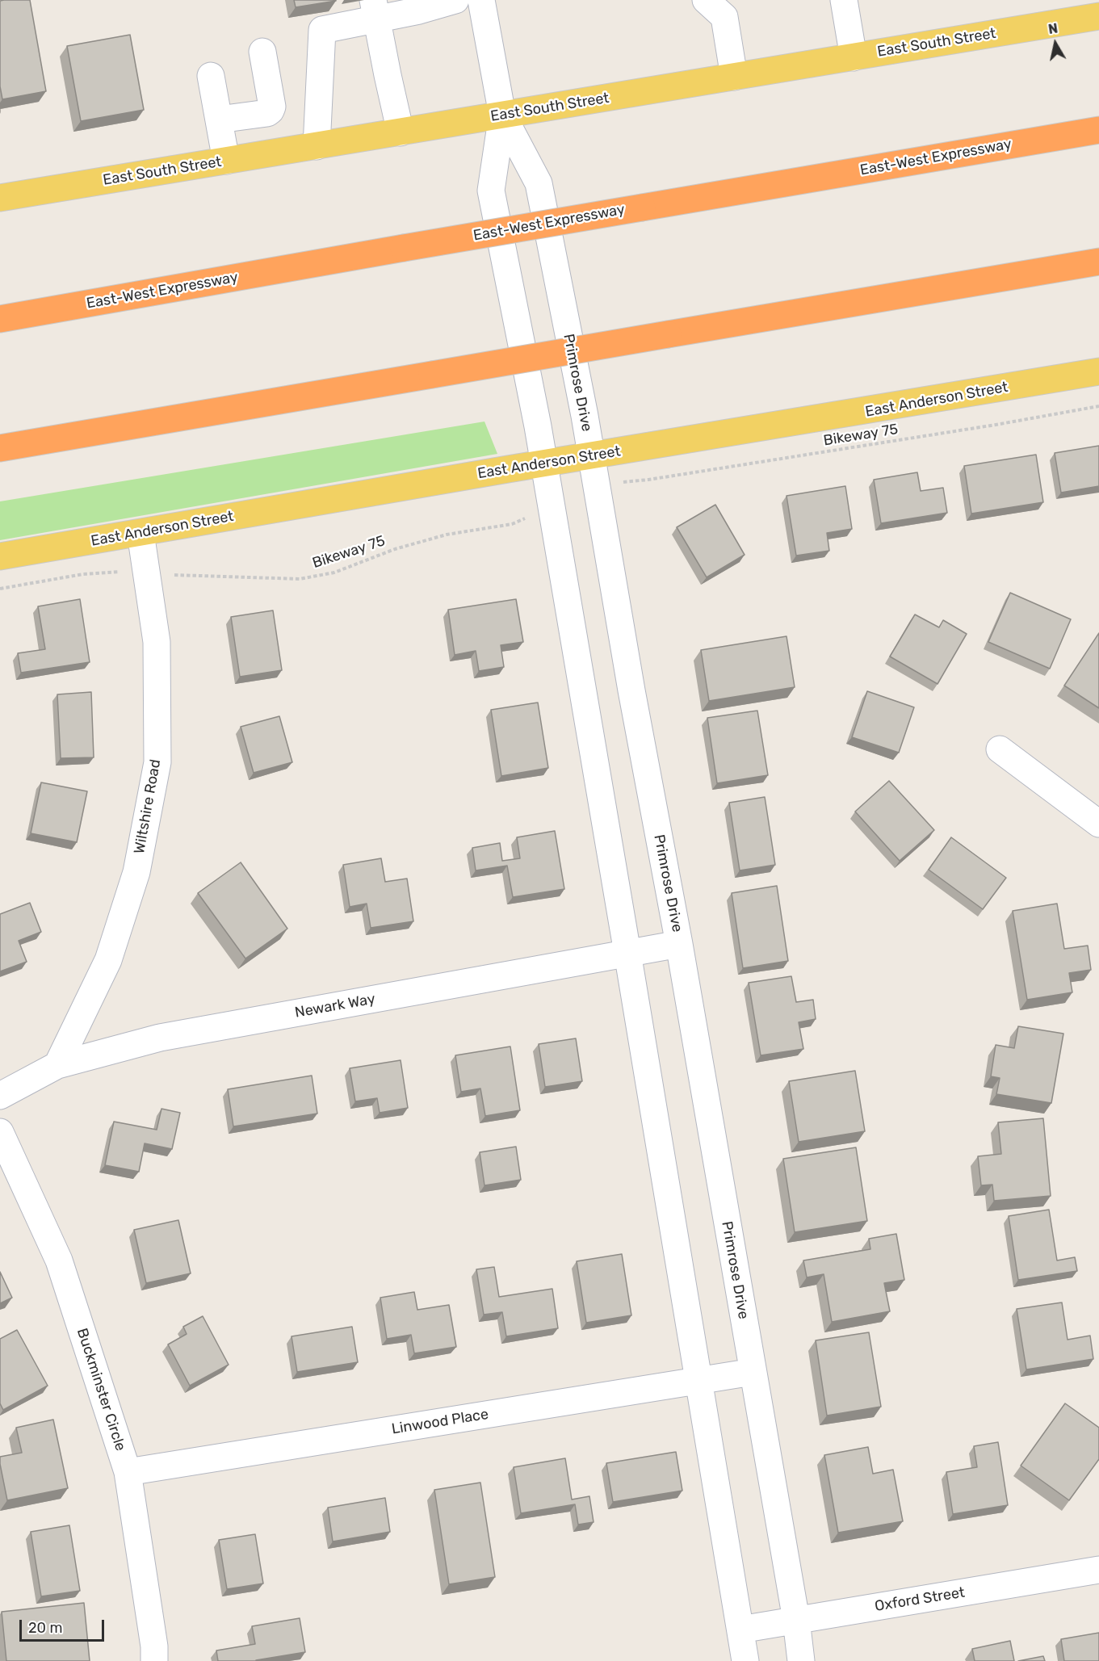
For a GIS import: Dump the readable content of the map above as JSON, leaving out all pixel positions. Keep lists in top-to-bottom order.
{
  "streets": {
    "highway": ["East-West Expressway"],
    "main road": ["East South Street", "East Anderson Street"],
    "street": [
      "Primrose Drive",
      "Wiltshire Road",
      "Newark Way",
      "Buckminster Circle",
      "Linwood Place",
      "Oxford Street"
    ],
    "path": ["Bikeway 75"]
  },
  "crossings": [
    ["East South Street", "Primrose Drive"],
    ["Primrose Drive", "East Anderson Street"],
    ["Primrose Drive", "Newark Way"],
    ["Primrose Drive", "Linwood Place"],
    ["Primrose Drive", "Oxford Street"],
    ["East Anderson Street", "Wiltshire Road"],
    ["Wiltshire Road", "Newark Way"],
    ["Buckminster Circle", "Linwood Place"]
  ],
  "scale_bar": "20 m",
  "north": "top"
}
